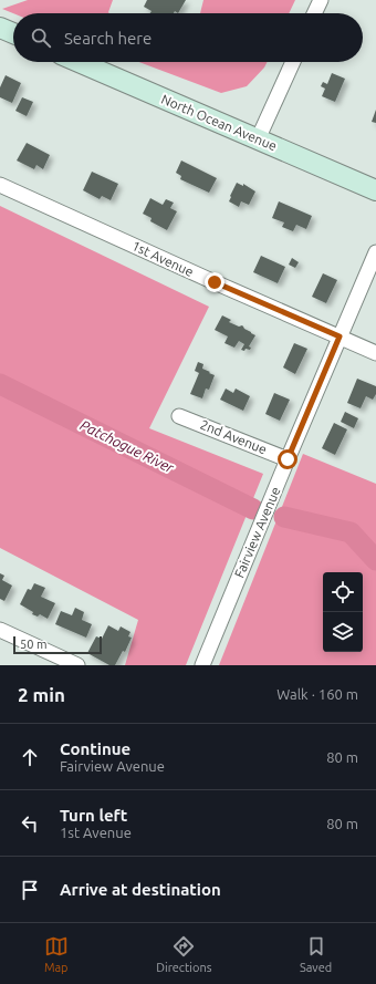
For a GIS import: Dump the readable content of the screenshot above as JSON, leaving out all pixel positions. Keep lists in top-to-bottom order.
{
  "streets": {
    "main road": ["North Ocean Avenue"],
    "street": ["1st Avenue", "2nd Avenue", "Fairview Avenue"]
  },
  "crossings": [
    ["1st Avenue", "Fairview Avenue"],
    ["2nd Avenue", "Fairview Avenue"]
  ],
  "water": ["Patchogue River"],
  "scale_bar": "50 m",
  "page": {
    "search": "Search here",
    "scale": "50 m",
    "heading": ["2 min", "Walk · 160 m"],
    "list": [
      ["Continue", "Fairview Avenue", "80 m"],
      ["Turn left", "1st Avenue", "80 m"],
      "Arrive at destination"
    ],
    "nav": ["Map", "Directions", "Saved"]
  }
}
